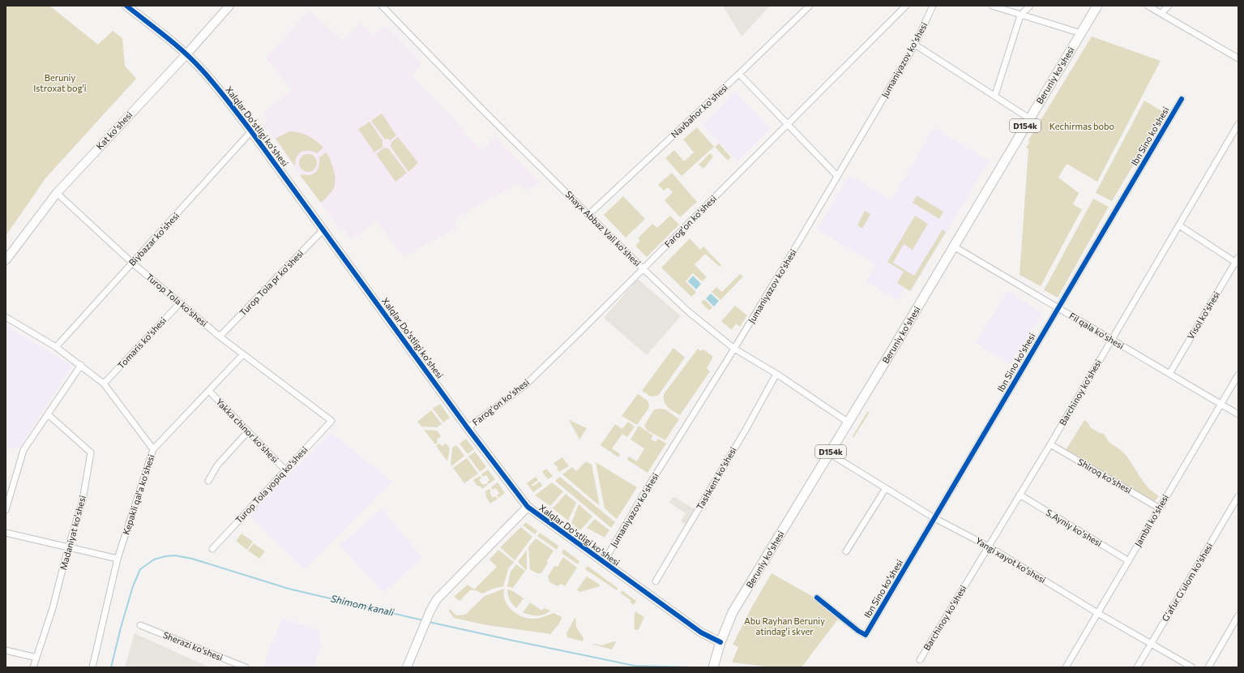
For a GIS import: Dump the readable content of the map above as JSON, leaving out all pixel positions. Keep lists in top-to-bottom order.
{
  "streets": {
    "main road": ["Beruniy ko'shesi", "D154k"],
    "street": [
      "Jumaniyazov ko'shesi",
      "Navbahor ko'shesi",
      "Xalqlar Do'stligi ko'shesi",
      "Kat ko'shesi",
      "Ibn Sino ko'shesi",
      "Farog'on ko'shesi",
      "Shayx Abbaz Vali ko'shesi",
      "Biybazar ko'shesi",
      "Turop Tola pr ko'shesi",
      "Turop Tola ko'shesi",
      "Visol ko'shesi",
      "Fil qala ko'shesi",
      "Tomaris ko'shesi",
      "Barchinoy ko'shesi",
      "Yakka chinor ko'shesi",
      "Shiroq ko'shesi",
      "Tashkent ko'shesi",
      "Turop Tola yopiq ko'shesi",
      "Kepakli qal'a ko'shesi",
      "Jambil ko'shesi",
      "S.Ayniy ko'shesi",
      "Madaniyat ko'shesi",
      "Yangi xayot ko'shesi",
      "Gʻafur Gʻulom ko'shesi",
      "Sherazi ko'shesi"
    ]
  },
  "crossings": [
    ["Jumaniyazov ko'shesi", "Xalqlar Do'stligi ko'shesi"],
    ["Jumaniyazov ko'shesi", "Shayx Abbaz Vali ko'shesi"],
    ["Beruniy ko'shesi", "Xalqlar Do'stligi ko'shesi"],
    ["Beruniy ko'shesi", "Shayx Abbaz Vali ko'shesi"],
    ["Beruniy ko'shesi", "Fil qala ko'shesi"],
    ["Beruniy ko'shesi", "Yangi xayot ko'shesi"],
    ["Navbahor ko'shesi", "Shayx Abbaz Vali ko'shesi"],
    ["Xalqlar Do'stligi ko'shesi", "Kat ko'shesi"],
    ["Xalqlar Do'stligi ko'shesi", "Farog'on ko'shesi"],
    ["Xalqlar Do'stligi ko'shesi", "Biybazar ko'shesi"],
    ["Xalqlar Do'stligi ko'shesi", "Turop Tola pr ko'shesi"],
    ["Kat ko'shesi", "Turop Tola ko'shesi"],
    ["Ibn Sino ko'shesi", "Fil qala ko'shesi"],
    ["Ibn Sino ko'shesi", "Yangi xayot ko'shesi"],
    ["Farog'on ko'shesi", "Shayx Abbaz Vali ko'shesi"],
    ["Shayx Abbaz Vali ko'shesi", "Tashkent ko'shesi"],
    ["Biybazar ko'shesi", "Turop Tola ko'shesi"],
    ["Turop Tola pr ko'shesi", "Turop Tola ko'shesi"],
    ["Turop Tola ko'shesi", "Tomaris ko'shesi"],
    ["Turop Tola ko'shesi", "Turop Tola yopiq ko'shesi"],
    ["Turop Tola ko'shesi", "Kepakli qal'a ko'shesi"],
    ["Visol ko'shesi", "Fil qala ko'shesi"],
    ["Fil qala ko'shesi", "Barchinoy ko'shesi"],
    ["Fil qala ko'shesi", "Jambil ko'shesi"],
    ["Barchinoy ko'shesi", "Shiroq ko'shesi"],
    ["Barchinoy ko'shesi", "S.Ayniy ko'shesi"],
    ["Barchinoy ko'shesi", "Yangi xayot ko'shesi"],
    ["Yakka chinor ko'shesi", "Turop Tola yopiq ko'shesi"],
    ["Yakka chinor ko'shesi", "Kepakli qal'a ko'shesi"],
    ["Shiroq ko'shesi", "Jambil ko'shesi"],
    ["Jambil ko'shesi", "S.Ayniy ko'shesi"],
    ["Jambil ko'shesi", "Yangi xayot ko'shesi"],
    ["Yangi xayot ko'shesi", "Gʻafur Gʻulom ko'shesi"]
  ],
  "water": ["Shimom kanali"],
  "parks": ["Beruniy Istroxat bog'i", "Kechirmas bobo", "Abu Rayhan Beruniy atindag'i skver"]
}
